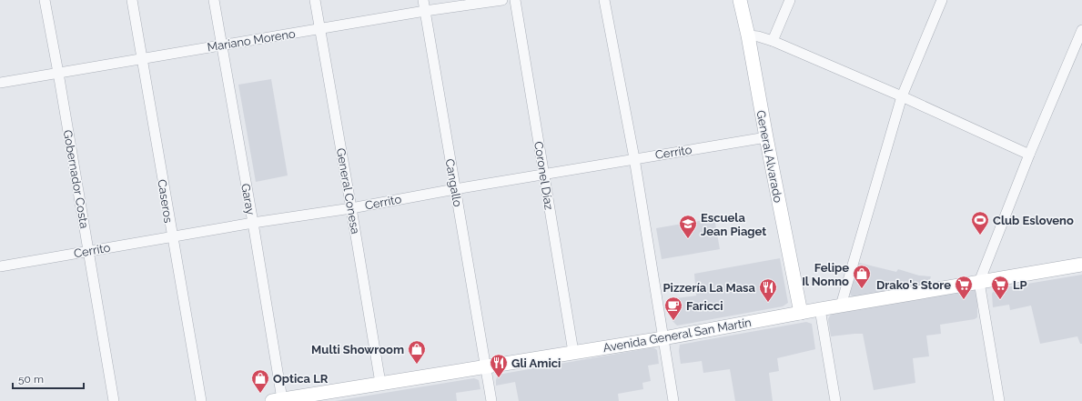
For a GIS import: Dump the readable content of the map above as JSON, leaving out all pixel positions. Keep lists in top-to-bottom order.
{
  "streets": {
    "street": [
      "Mariano Moreno",
      "Cerrito",
      "General Alvarado",
      "Coronel Díaz",
      "Gobernador Costa",
      "Cangallo",
      "General Conesa",
      "Garay",
      "Caseros",
      "Avenida General San Martín"
    ]
  },
  "crossings": [
    ["Mariano Moreno", "Gobernador Costa"],
    ["Mariano Moreno", "Cangallo"],
    ["Mariano Moreno", "General Conesa"],
    ["Mariano Moreno", "Garay"],
    ["Mariano Moreno", "Caseros"],
    ["Cerrito", "General Alvarado"],
    ["Cerrito", "Coronel Díaz"],
    ["Cerrito", "Gobernador Costa"],
    ["Cerrito", "Cangallo"],
    ["Cerrito", "General Conesa"],
    ["Cerrito", "Garay"],
    ["Cerrito", "Caseros"],
    ["General Alvarado", "Avenida General San Martín"],
    ["Coronel Díaz", "Avenida General San Martín"],
    ["Cangallo", "Avenida General San Martín"],
    ["General Conesa", "Avenida General San Martín"],
    ["Garay", "Avenida General San Martín"]
  ],
  "places": {
    "sports": ["Club Esloveno"],
    "school or university": ["Escuela Jean Piaget"],
    "shop": ["Felipe Il Nonno", "Multi Showroom", "Optica LR"],
    "supermarket": ["Drako's Store", "LP"],
    "restaurant": ["Pizzería La Masa", "Gli Amici"],
    "cafe": ["Faricci"]
  },
  "scale_bar": "50 m"
}
